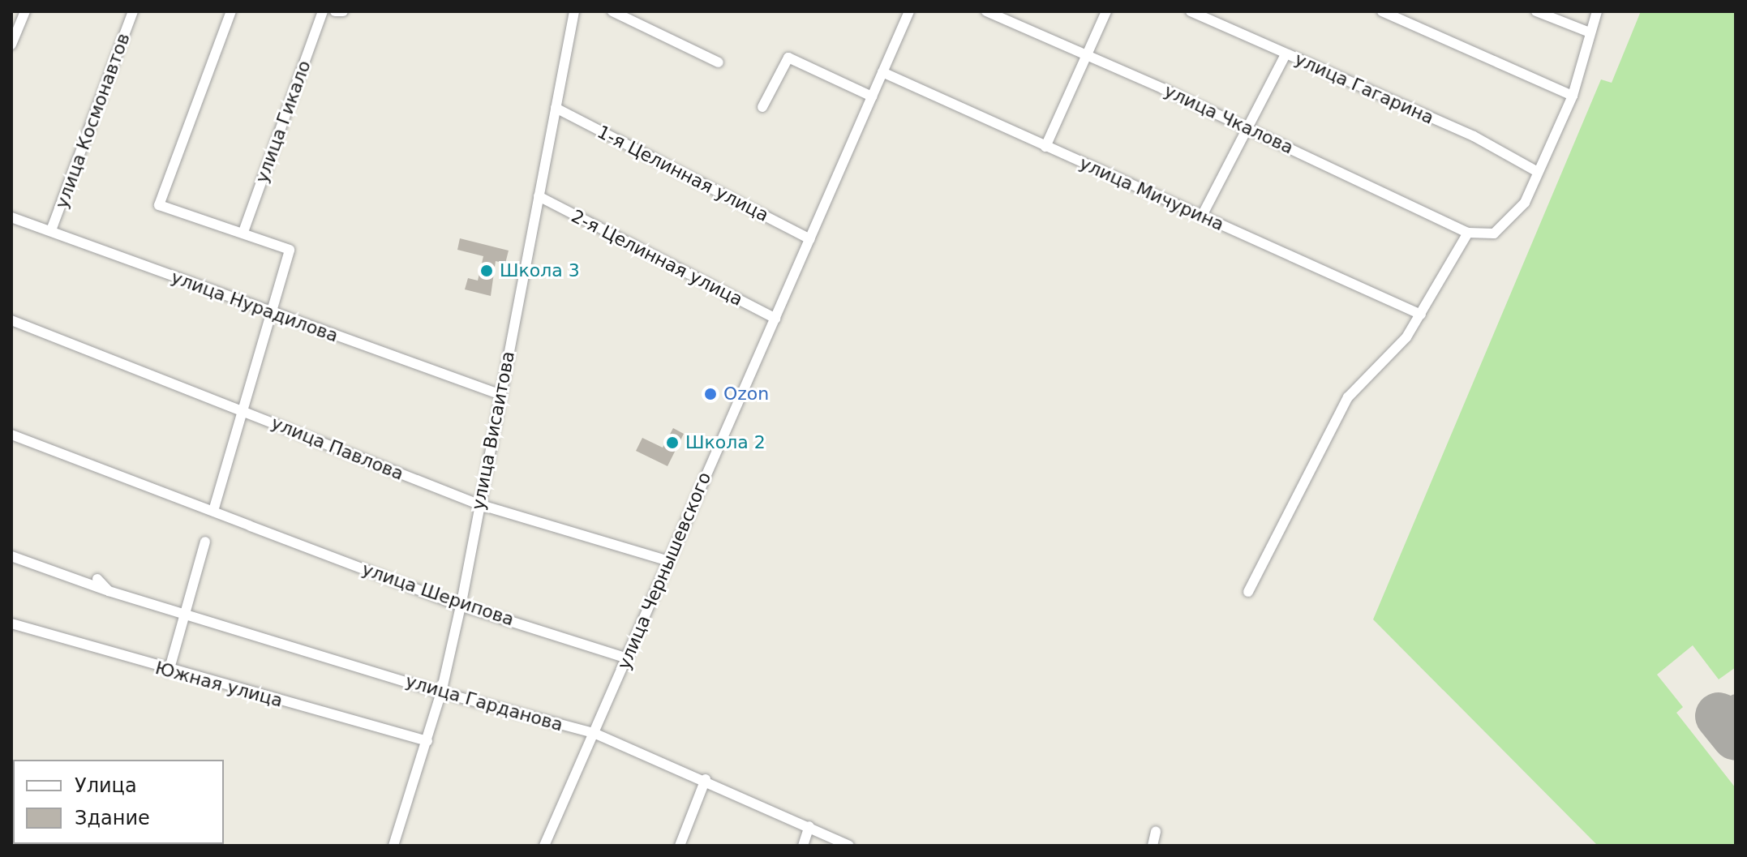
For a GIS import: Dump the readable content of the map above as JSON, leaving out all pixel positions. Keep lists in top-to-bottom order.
{
  "streets": {
    "street": [
      "улица Гагарина",
      "улица Чкалова",
      "улица Космонавтов",
      "улица Гикало",
      "1-я Целинная улица",
      "улица Мичурина",
      "2-я Целинная улица",
      "улица Нурадилова",
      "улица Висаитова",
      "улица Павлова",
      "улица Чернышевского",
      "улица Шерипова",
      "Южная улица",
      "улица Гарданова"
    ]
  },
  "crossings": [
    ["улица Космонавтов", "улица Нурадилова"],
    ["1-я Целинная улица", "улица Висаитова"],
    ["1-я Целинная улица", "улица Чернышевского"],
    ["улица Мичурина", "улица Чернышевского"],
    ["2-я Целинная улица", "улица Висаитова"],
    ["2-я Целинная улица", "улица Чернышевского"],
    ["улица Нурадилова", "улица Висаитова"],
    ["улица Висаитова", "улица Павлова"],
    ["улица Висаитова", "улица Шерипова"],
    ["улица Висаитова", "Южная улица"],
    ["улица Висаитова", "улица Гарданова"],
    ["улица Павлова", "улица Чернышевского"],
    ["улица Чернышевского", "улица Шерипова"],
    ["улица Чернышевского", "улица Гарданова"]
  ],
  "places": ["Школа 3", "Ozon", "Школа 2"],
  "legend": ["Улица", "Здание"]
}
